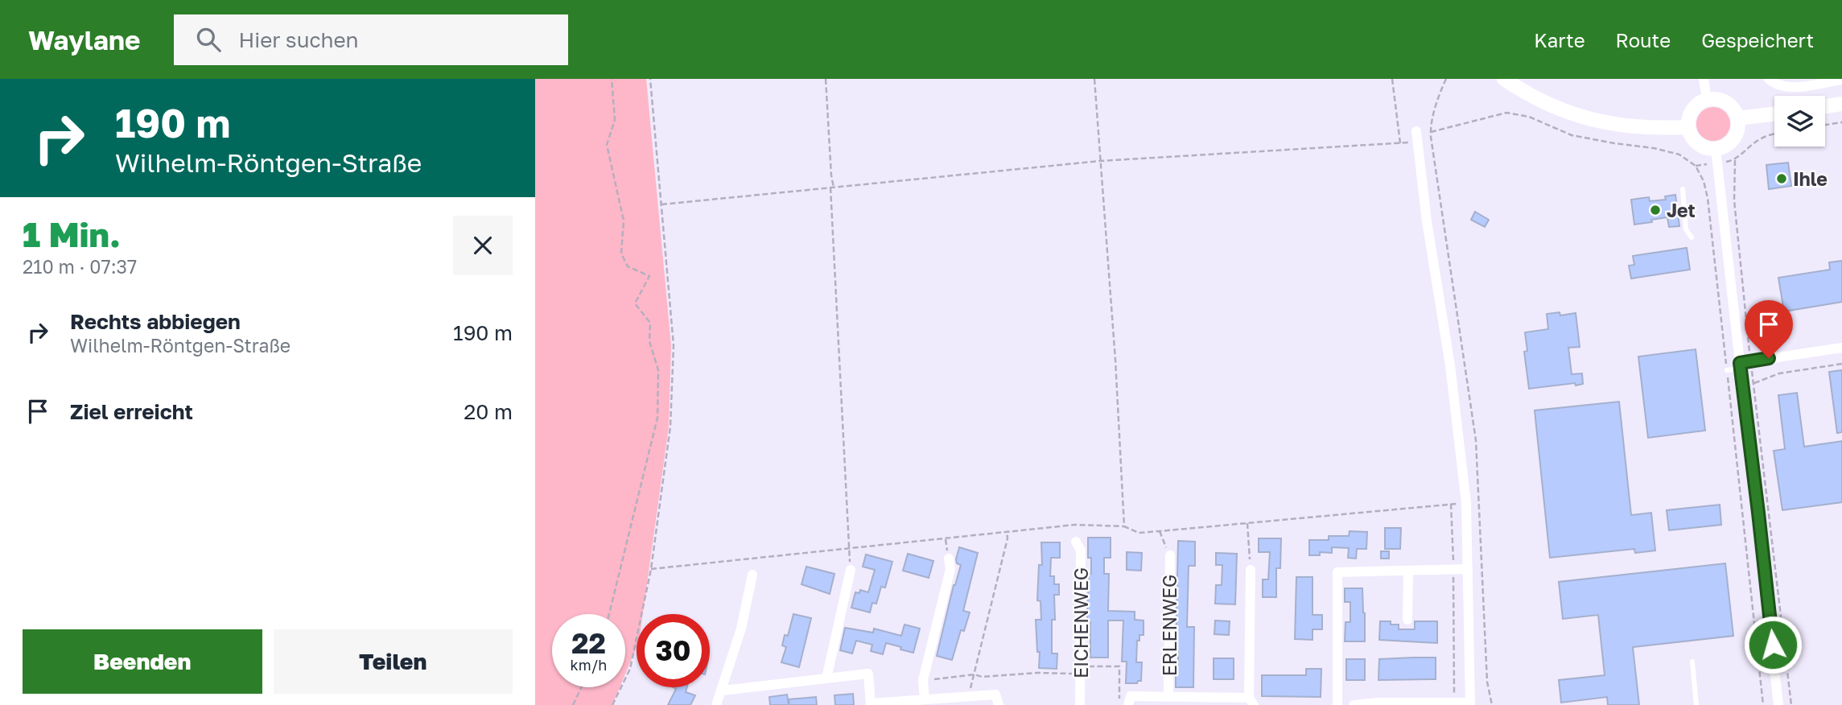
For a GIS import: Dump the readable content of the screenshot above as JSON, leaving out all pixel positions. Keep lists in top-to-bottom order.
{
  "streets": {
    "street": ["EICHENWEG", "ERLENWEG"]
  },
  "places": ["Ihle", "Jet"],
  "page": {
    "header": "Waylane",
    "search": "Hier suchen",
    "nav": ["Karte", "Route", "Gespeichert"],
    "turn": ["190 m", "Wilhelm-Röntgen-Straße"],
    "heading": ["1 Min.", "210 m · 07:37"],
    "list": [
      {
        "name": "Rechts abbiegen",
        "note": "Wilhelm-Röntgen-Straße",
        "value": "190 m"
      },
      {
        "name": "Ziel erreicht",
        "value": "20 m"
      }
    ],
    "speed": "22 km/h",
    "limit": "30",
    "buttons": ["Beenden", "Teilen"]
  }
}
